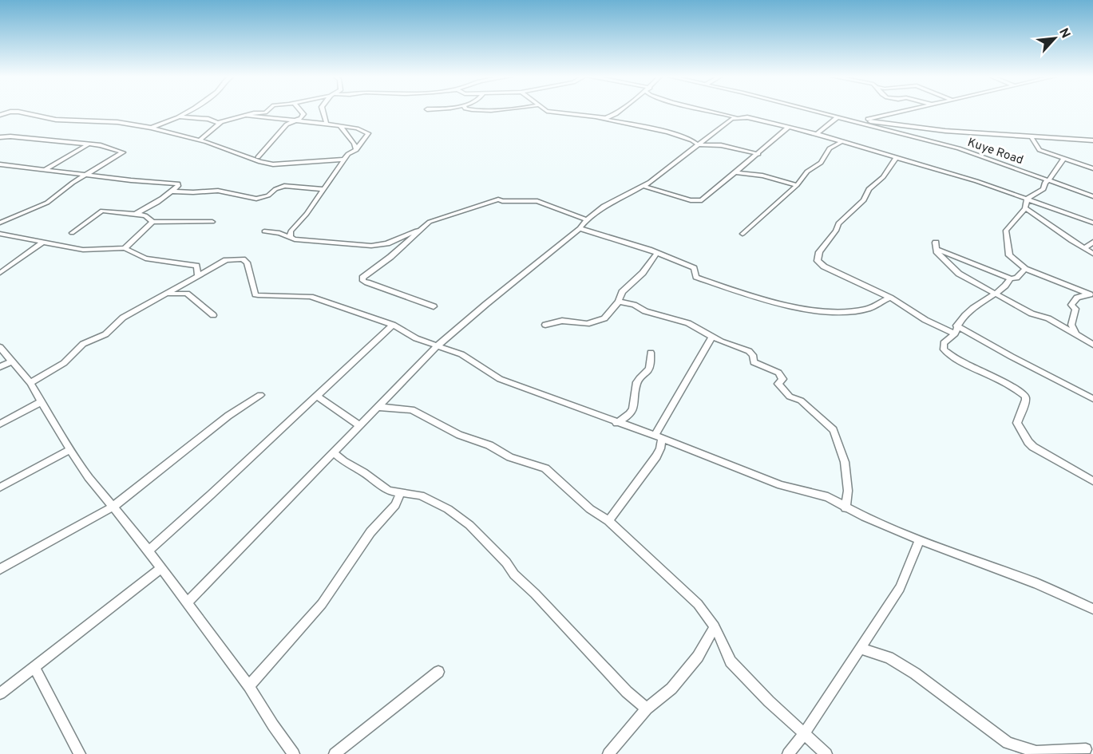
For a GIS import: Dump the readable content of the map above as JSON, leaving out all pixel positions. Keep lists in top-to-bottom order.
{
  "streets": {
    "street": ["Kuye Road"]
  },
  "north": "top right"
}
